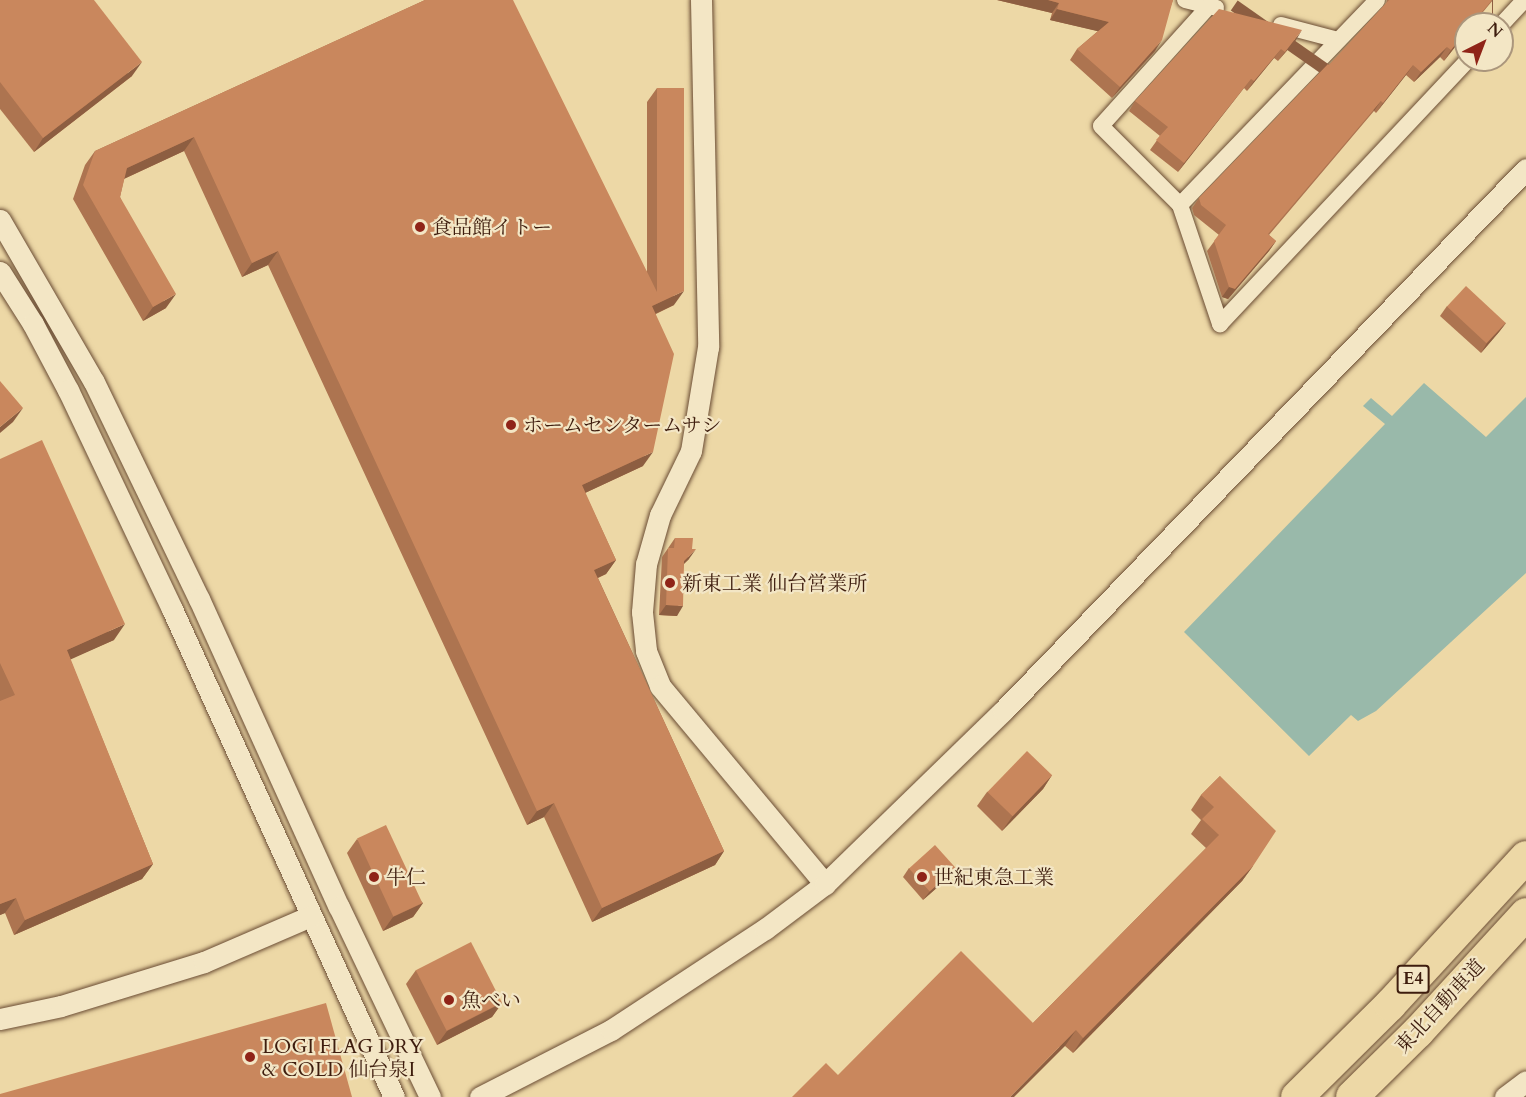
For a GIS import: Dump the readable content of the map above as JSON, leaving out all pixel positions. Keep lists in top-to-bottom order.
{
  "streets": {
    "highway": ["E4", "東北自動車道"]
  },
  "places": [
    "食品館イトー",
    "ホームセンタームサシ",
    "新東工業 仙台営業所",
    "牛仁",
    "世紀東急工業",
    "魚べい",
    "LOGI FLAG DRY & COLD 仙台泉I"
  ],
  "north": "top right"
}
